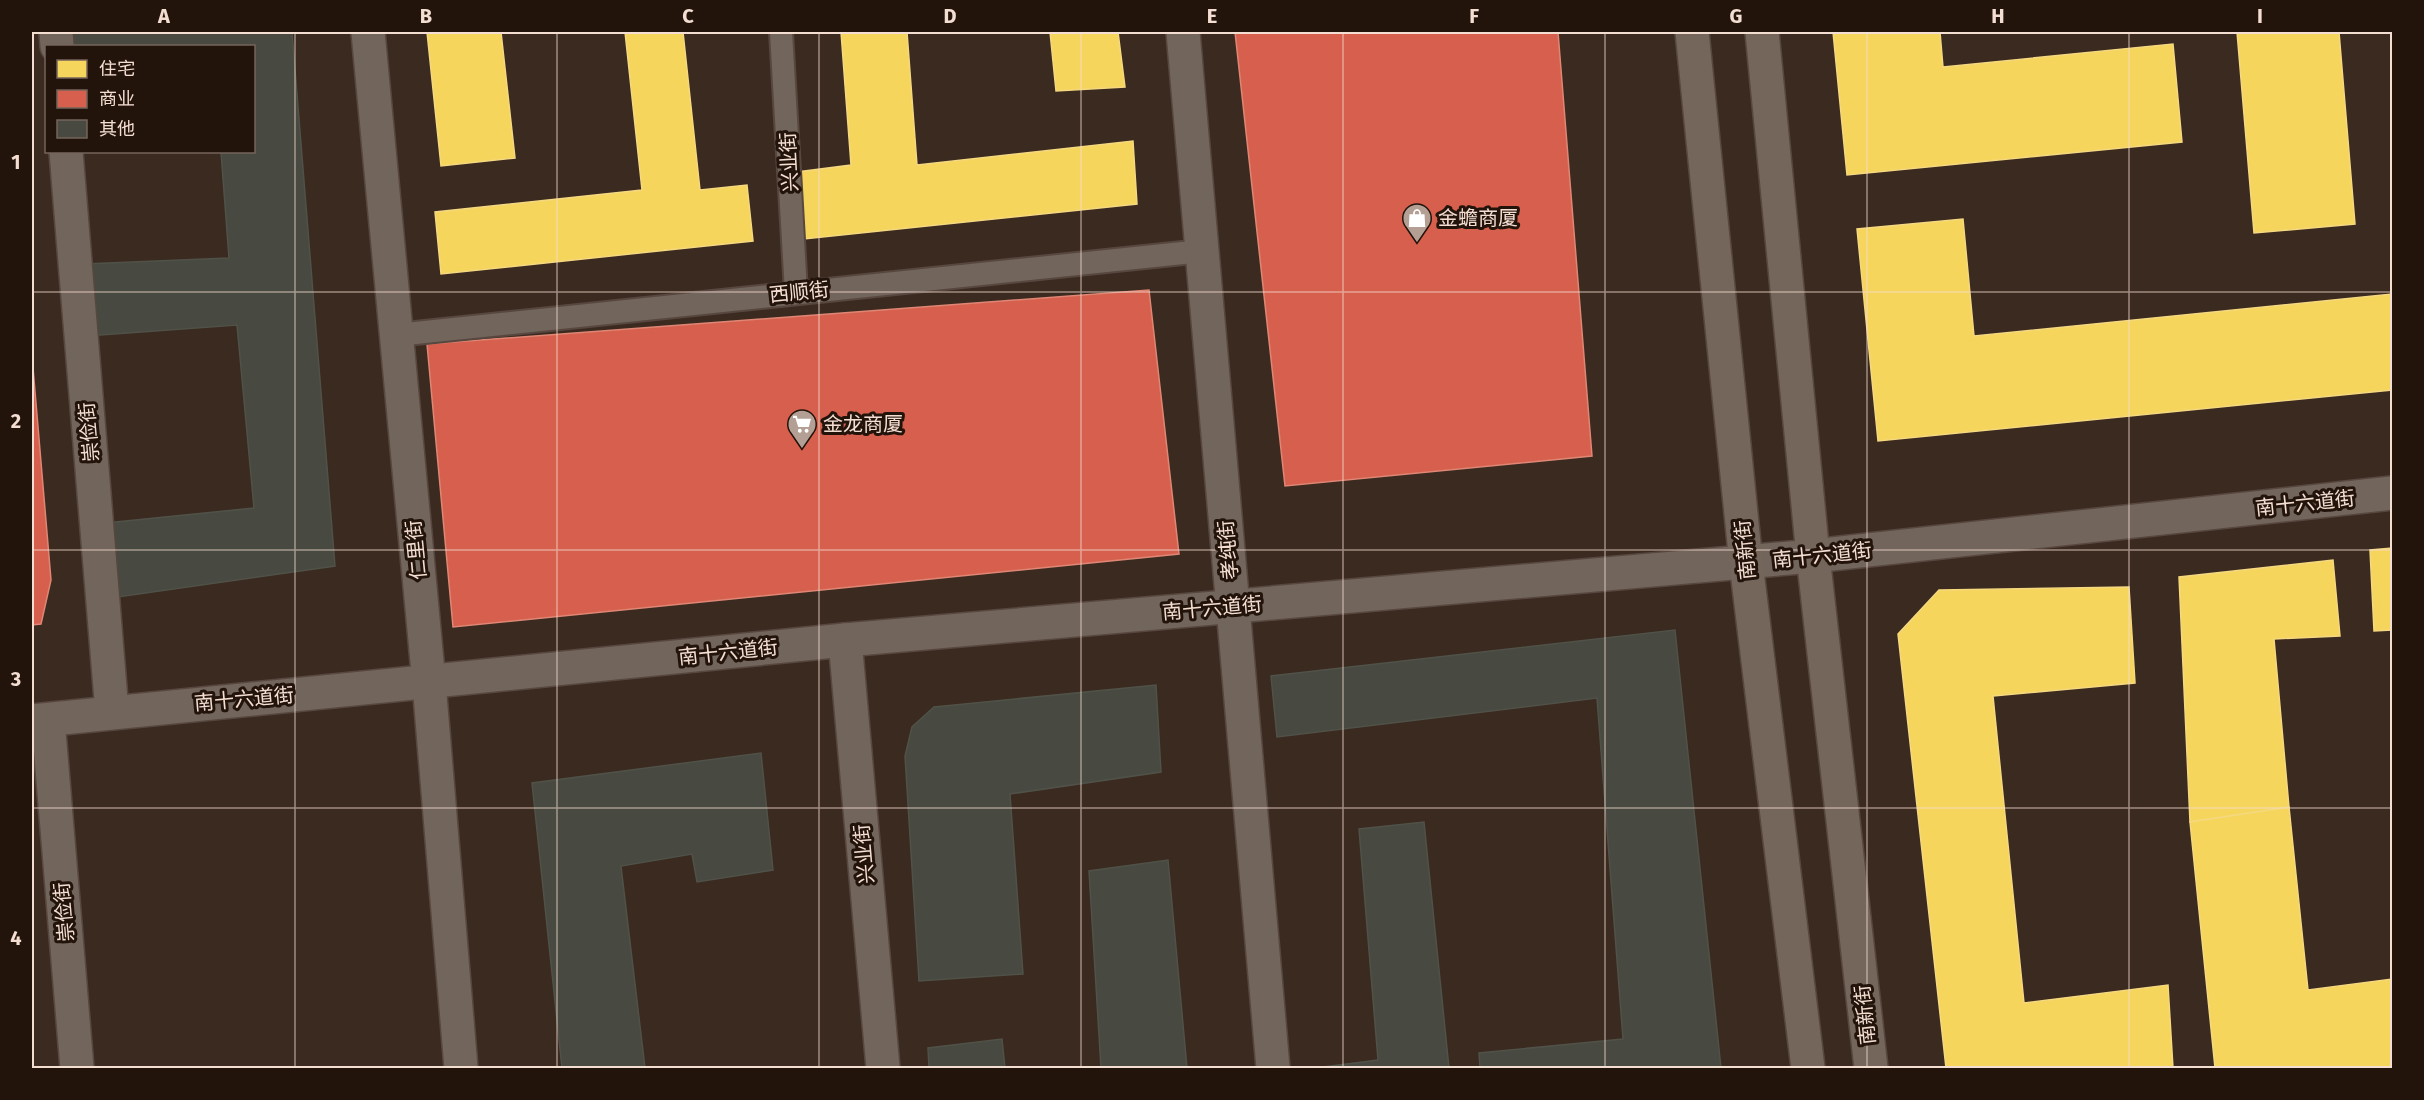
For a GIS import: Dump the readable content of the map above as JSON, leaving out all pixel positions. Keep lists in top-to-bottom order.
{
  "streets": {
    "main road": ["南新街"],
    "street": [
      "兴业街",
      "崇俭街",
      "南十六道街",
      "仁里街",
      "孝纯街"
    ],
    "lane": ["西顺街"]
  },
  "crossings": [
    ["兴业街", "西顺街"],
    ["兴业街", "南十六道街"],
    ["西顺街", "仁里街"],
    ["西顺街", "孝纯街"],
    ["崇俭街", "南十六道街"],
    ["南十六道街", "仁里街"],
    ["南十六道街", "孝纯街"],
    ["南十六道街", "南新街"]
  ],
  "places": {
    "shop": ["金蟾商厦"],
    "supermarket": ["金龙商厦"]
  },
  "legend": ["住宅", "商业", "其他"],
  "grid": {
    "columns": [
      "A",
      "B",
      "C",
      "D",
      "E",
      "F",
      "G",
      "H",
      "I"
    ],
    "rows": [
      "1",
      "2",
      "3",
      "4"
    ]
  }
}
